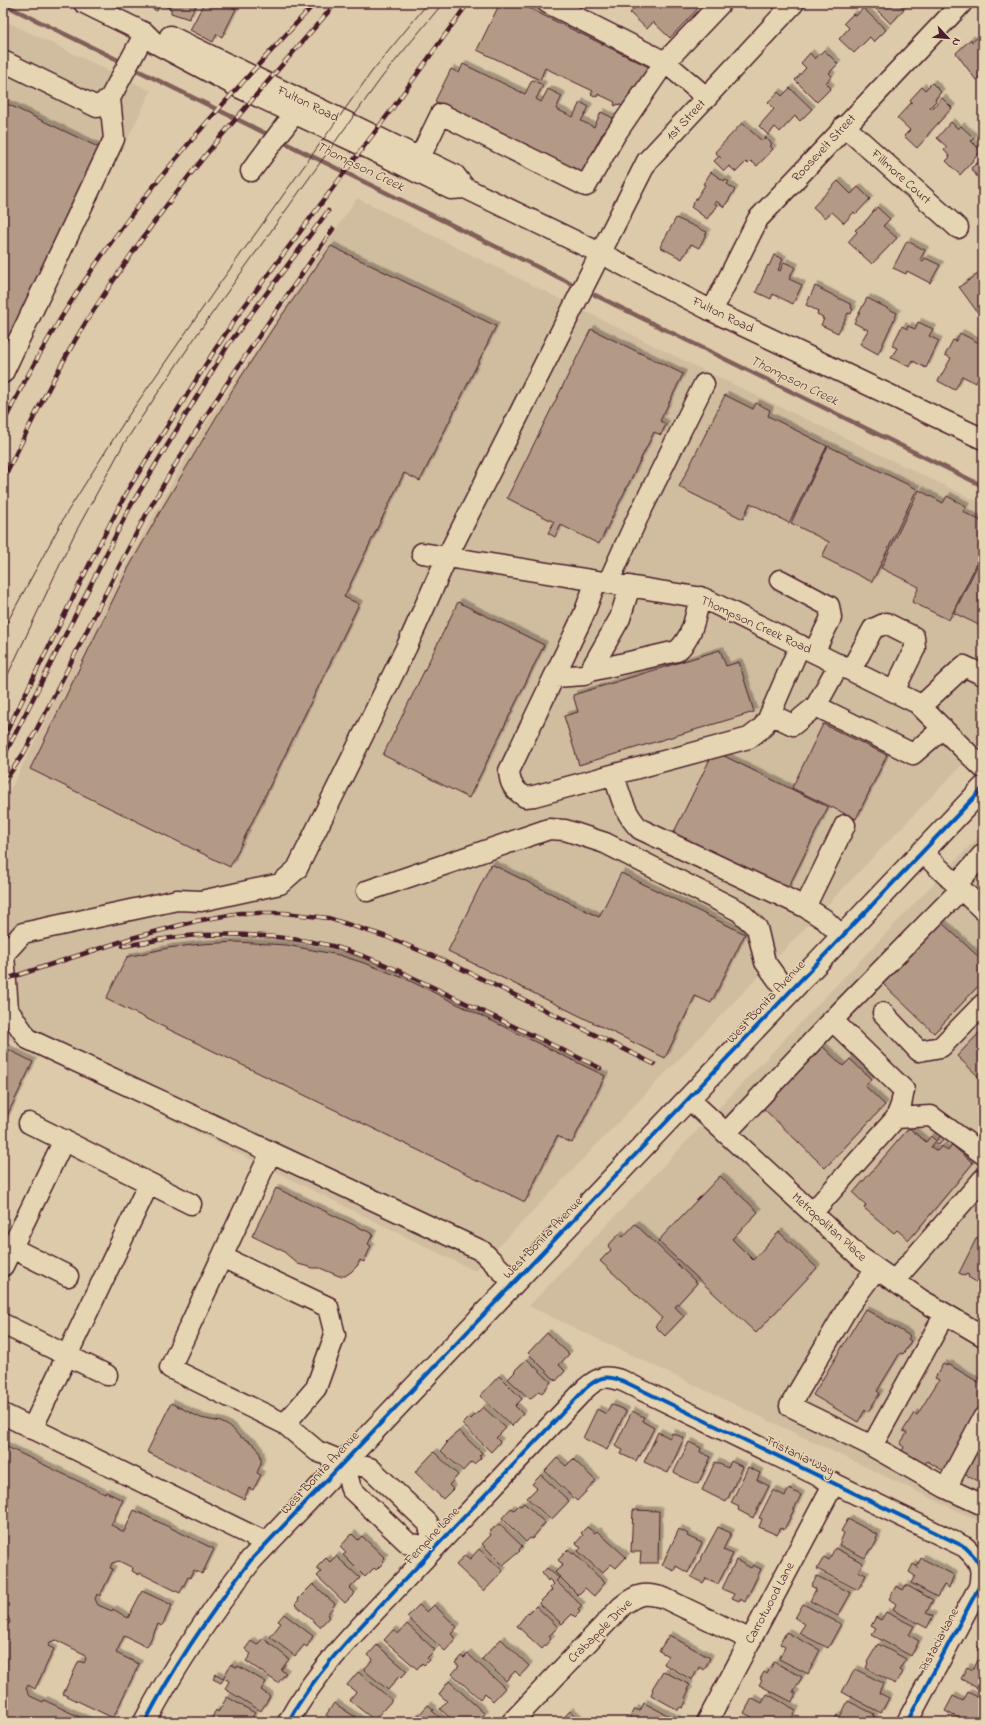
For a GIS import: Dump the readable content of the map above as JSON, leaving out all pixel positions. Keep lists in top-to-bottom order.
{
  "streets": {
    "main road": ["West Bonita Avenue"],
    "street": [
      "Fulton Road",
      "1st Street",
      "Roosevelt Street",
      "Fillmore Court",
      "Thompson Creek Road",
      "Metropolitan Place",
      "Tristania Way",
      "Fernpine Lane",
      "Carrotwood Lane",
      "Crabapple Drive",
      "Pistacia Lane"
    ]
  },
  "crossings": [
    ["Fulton Road", "1st Street"],
    ["Fulton Road", "Roosevelt Street"],
    ["1st Street", "Thompson Creek Road"],
    ["1st Street", "West Bonita Avenue"],
    ["Roosevelt Street", "Fillmore Court"],
    ["West Bonita Avenue", "Metropolitan Place"],
    ["Tristania Way", "Fernpine Lane"],
    ["Tristania Way", "Carrotwood Lane"],
    ["Tristania Way", "Pistacia Lane"],
    ["Carrotwood Lane", "Crabapple Drive"]
  ],
  "water": ["Thompson Creek"],
  "north": "bottom right"
}
